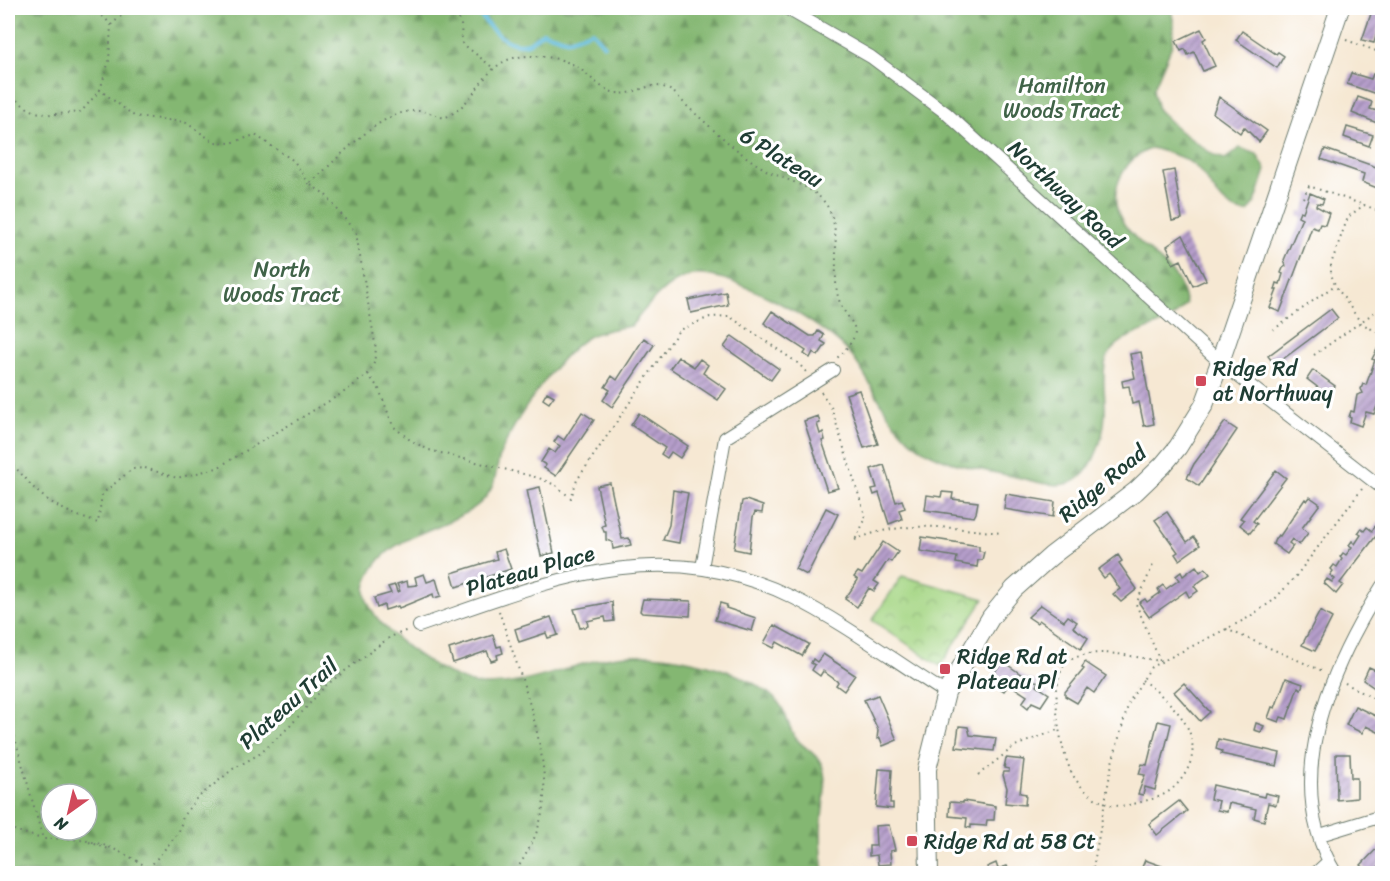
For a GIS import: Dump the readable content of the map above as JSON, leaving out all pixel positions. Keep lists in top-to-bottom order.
{
  "streets": {
    "street": ["Northway Road", "Ridge Road", "Plateau Place"],
    "path": ["6 Plateau", "Plateau Trail"]
  },
  "crossings": [
    ["Northway Road", "Ridge Road"],
    ["Ridge Road", "Plateau Place"],
    ["Plateau Place", "Plateau Trail"]
  ],
  "parks": ["Hamilton Woods Tract", "North Woods Tract"],
  "places": {
    "transit": ["Ridge Rd at Northway", "Ridge Rd at Plateau Pl", "Ridge Rd at 58 Ct"]
  },
  "north": "bottom left"
}
